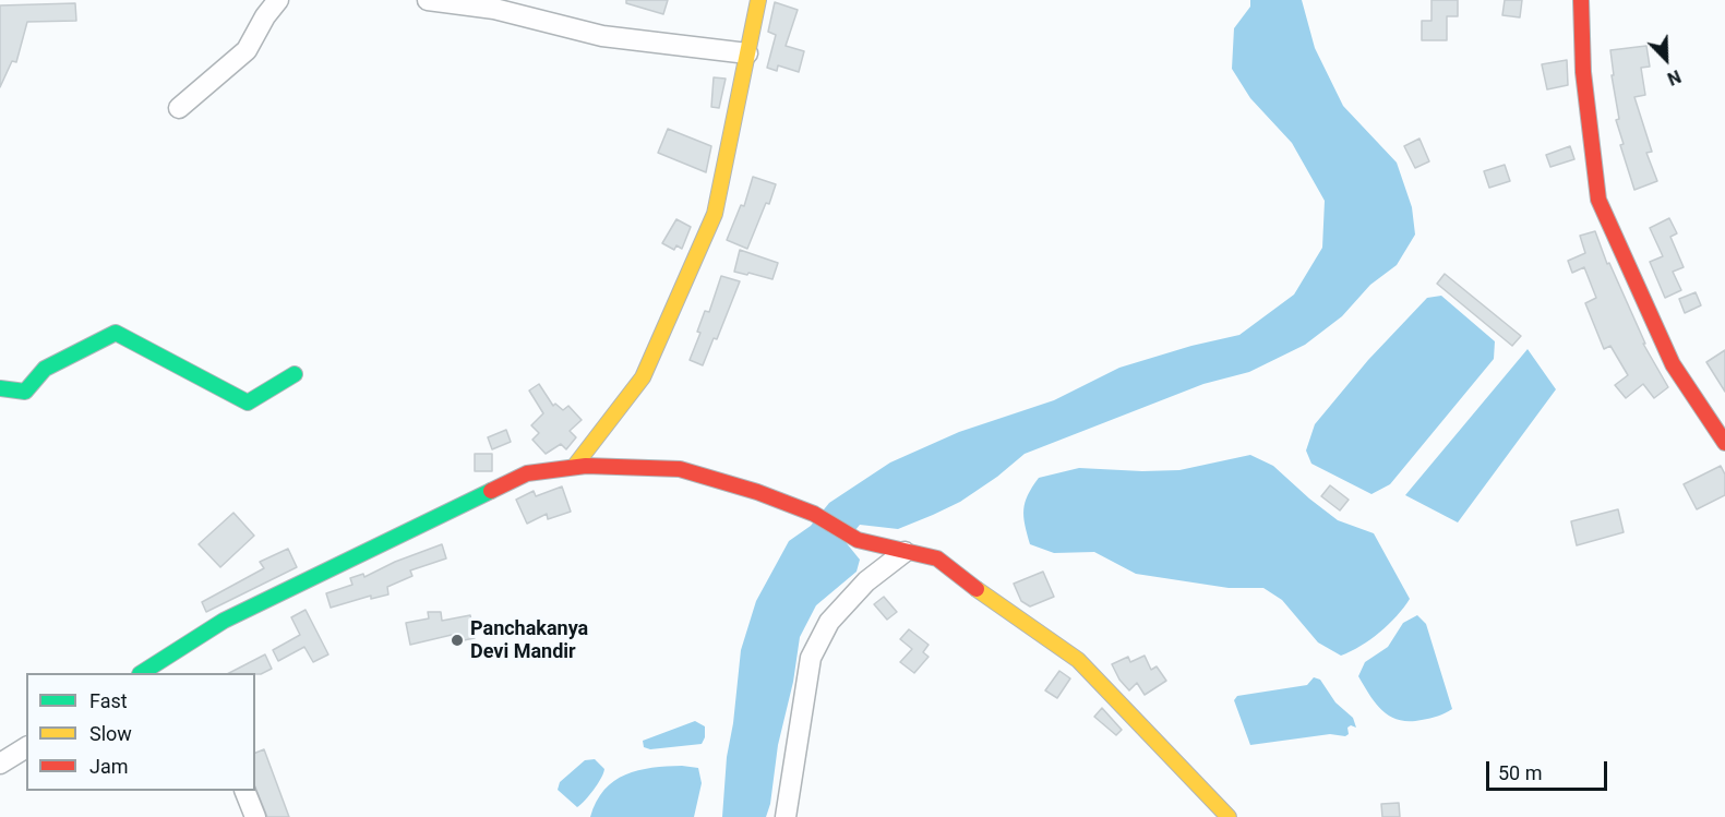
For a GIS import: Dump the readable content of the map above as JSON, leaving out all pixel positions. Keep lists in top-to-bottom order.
{
  "places": ["Panchakanya Devi Mandir"],
  "legend": ["Fast", "Slow", "Jam"],
  "scale_bar": "50 m",
  "north": "bottom right"
}
